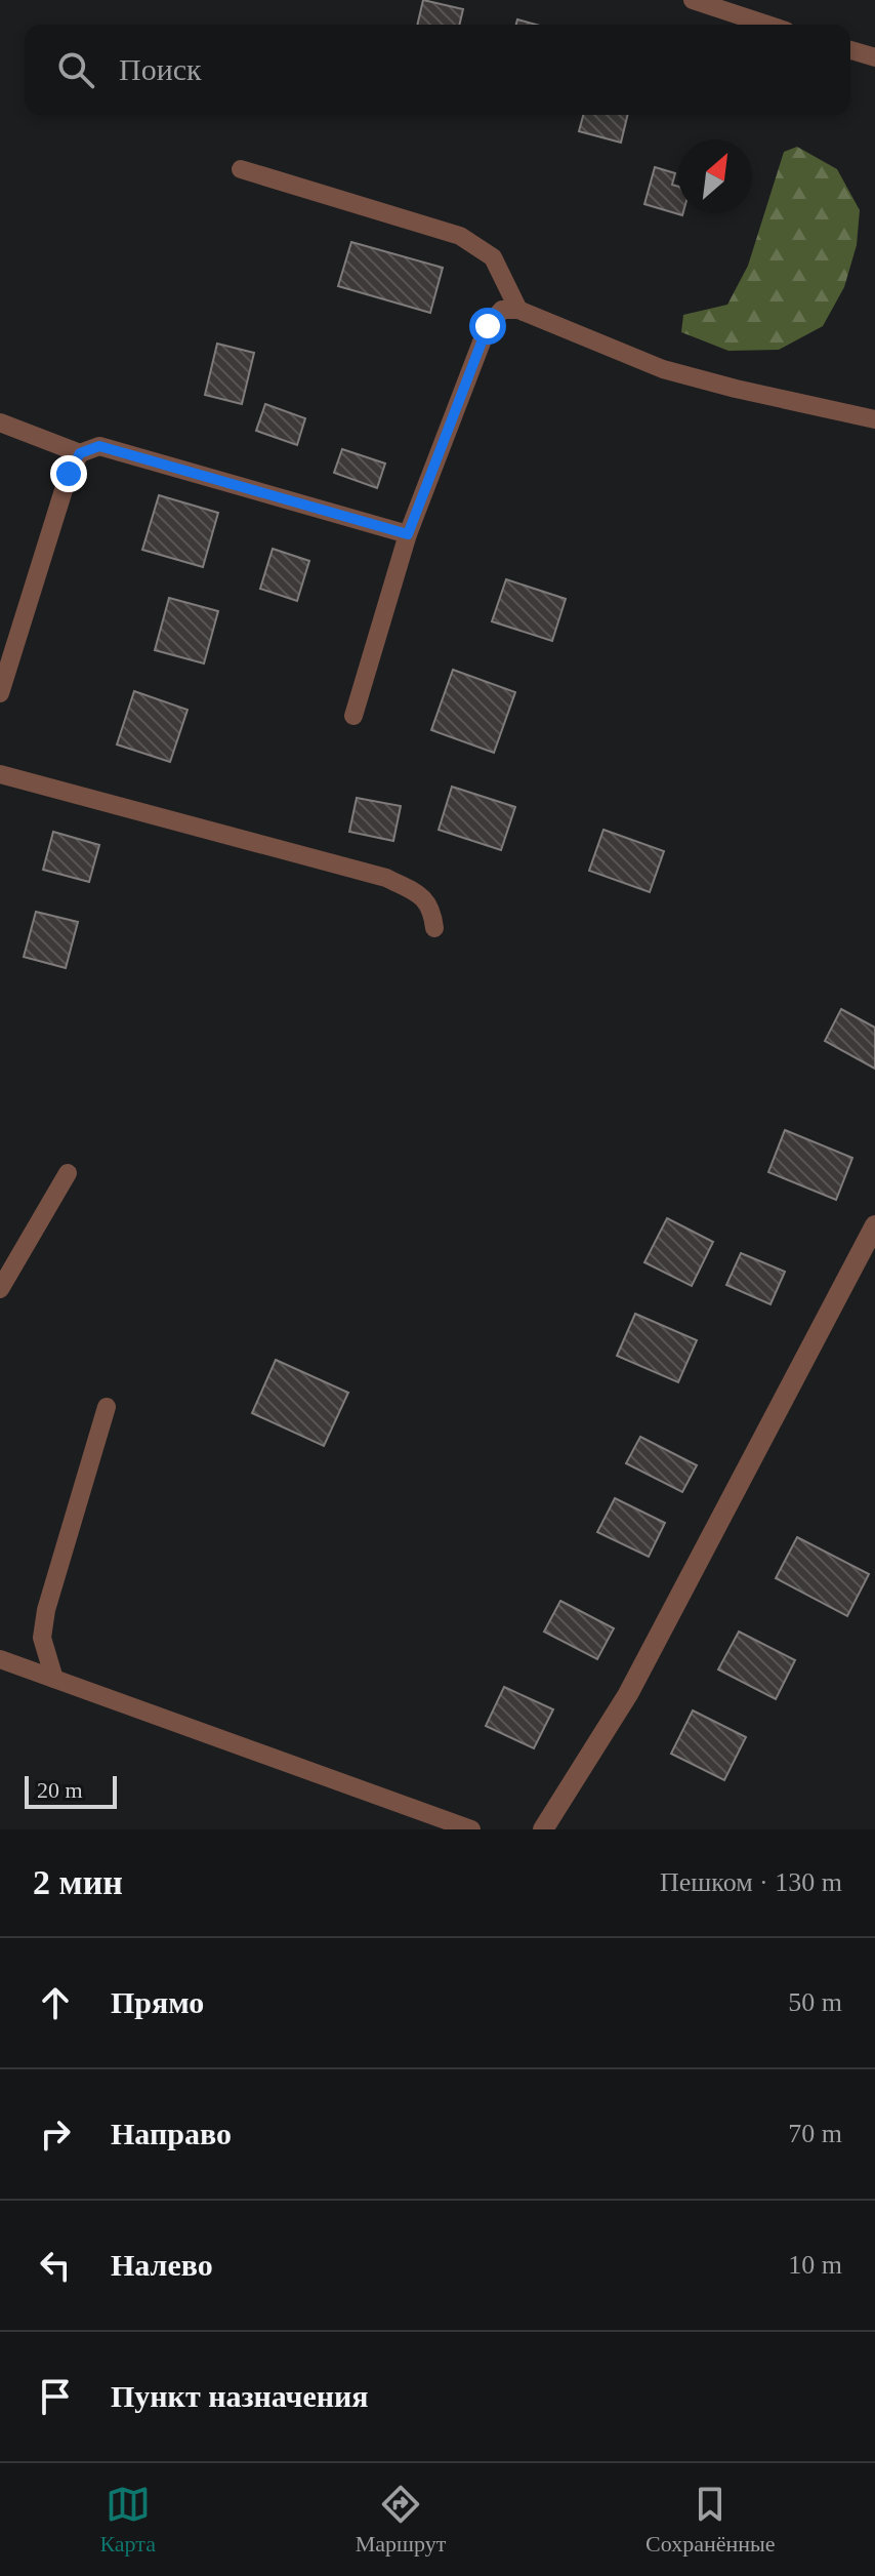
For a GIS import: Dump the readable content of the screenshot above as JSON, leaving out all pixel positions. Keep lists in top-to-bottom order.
{
  "scale_bar": "20 m",
  "north": "top right",
  "page": {
    "search": "Поиск",
    "scale": "20 m",
    "heading": ["2 мин", "Пешком · 130 m"],
    "list": [
      ["Прямо", "50 m"],
      ["Направо", "70 m"],
      ["Налево", "10 m"],
      "Пункт назначения"
    ],
    "nav": ["Карта", "Маршрут", "Сохранённые"]
  }
}
